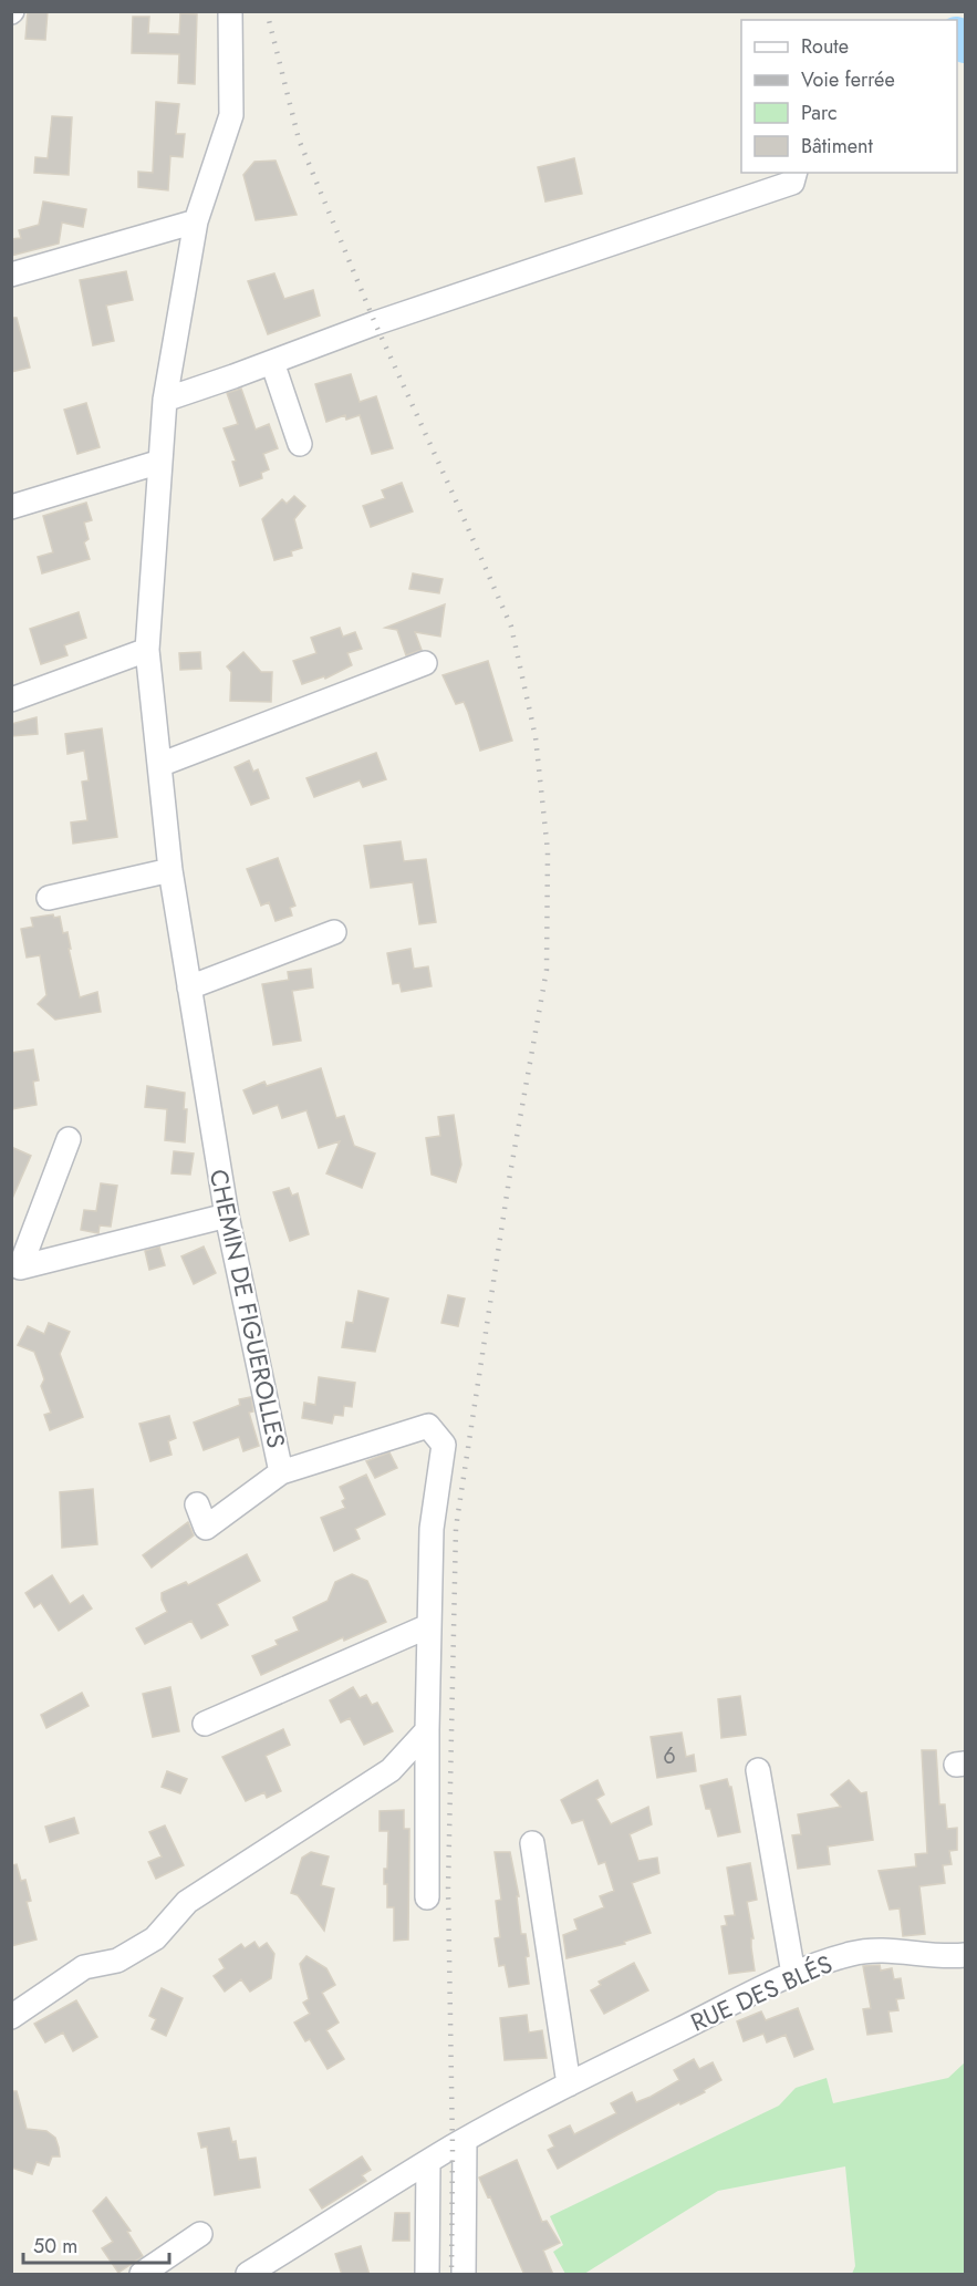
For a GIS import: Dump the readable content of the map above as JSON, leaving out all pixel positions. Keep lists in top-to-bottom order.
{
  "streets": {
    "street": ["CHEMIN DE FIGUEROLLES", "RUE DES BLÉS"]
  },
  "house_numbers": ["6"],
  "legend": [
    "Route",
    "Voie ferrée",
    "Parc",
    "Bâtiment"
  ],
  "scale_bar": "50 m"
}
